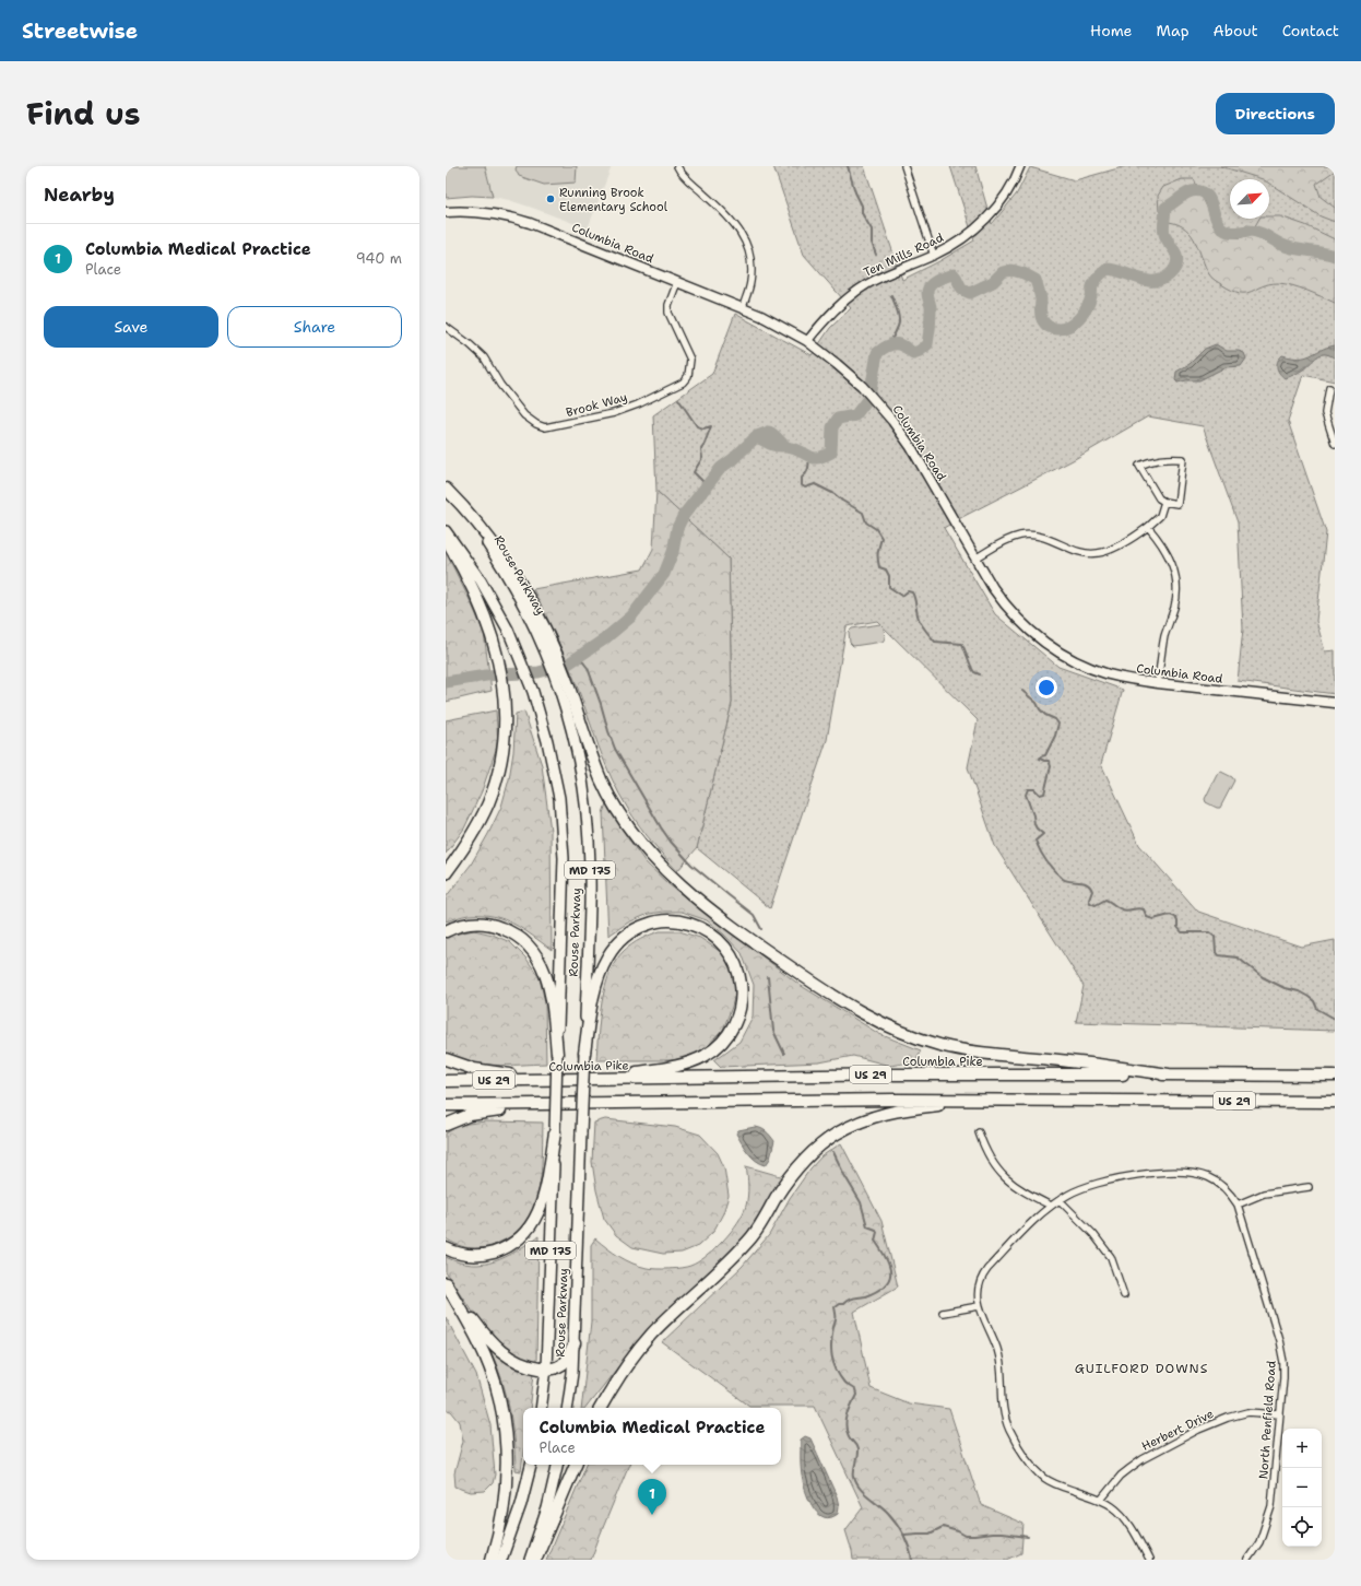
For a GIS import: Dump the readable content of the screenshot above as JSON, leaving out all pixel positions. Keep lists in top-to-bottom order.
{
  "streets": {
    "highway": ["Columbia Pike", "US 29"],
    "main road": ["Columbia Road", "Rouse Parkway", "MD 175"],
    "street": [
      "Ten Mills Road",
      "Brook Way",
      "North Penfield Road",
      "Herbert Drive"
    ]
  },
  "crossings": [
    ["Columbia Road", "Ten Mills Road"],
    ["Columbia Road", "Brook Way"],
    ["North Penfield Road", "Herbert Drive"]
  ],
  "districts": ["GUILFORD DOWNS"],
  "places": ["Running Brook Elementary School"],
  "north": "top right",
  "page": {
    "header": "Streetwise",
    "nav": [
      "Home",
      "Map",
      "About",
      "Contact"
    ],
    "title": "Find us",
    "buttons": [
      "Directions",
      ["Save", "Share"]
    ],
    "heading": "Nearby",
    "list": [
      {
        "mark": "1",
        "name": "Columbia Medical Practice",
        "note": "Place",
        "value": "940 m"
      }
    ],
    "popup": ["Columbia Medical Practice", "Place"],
    "map_buttons": ["+", "−"],
    "pins": "1"
  }
}
